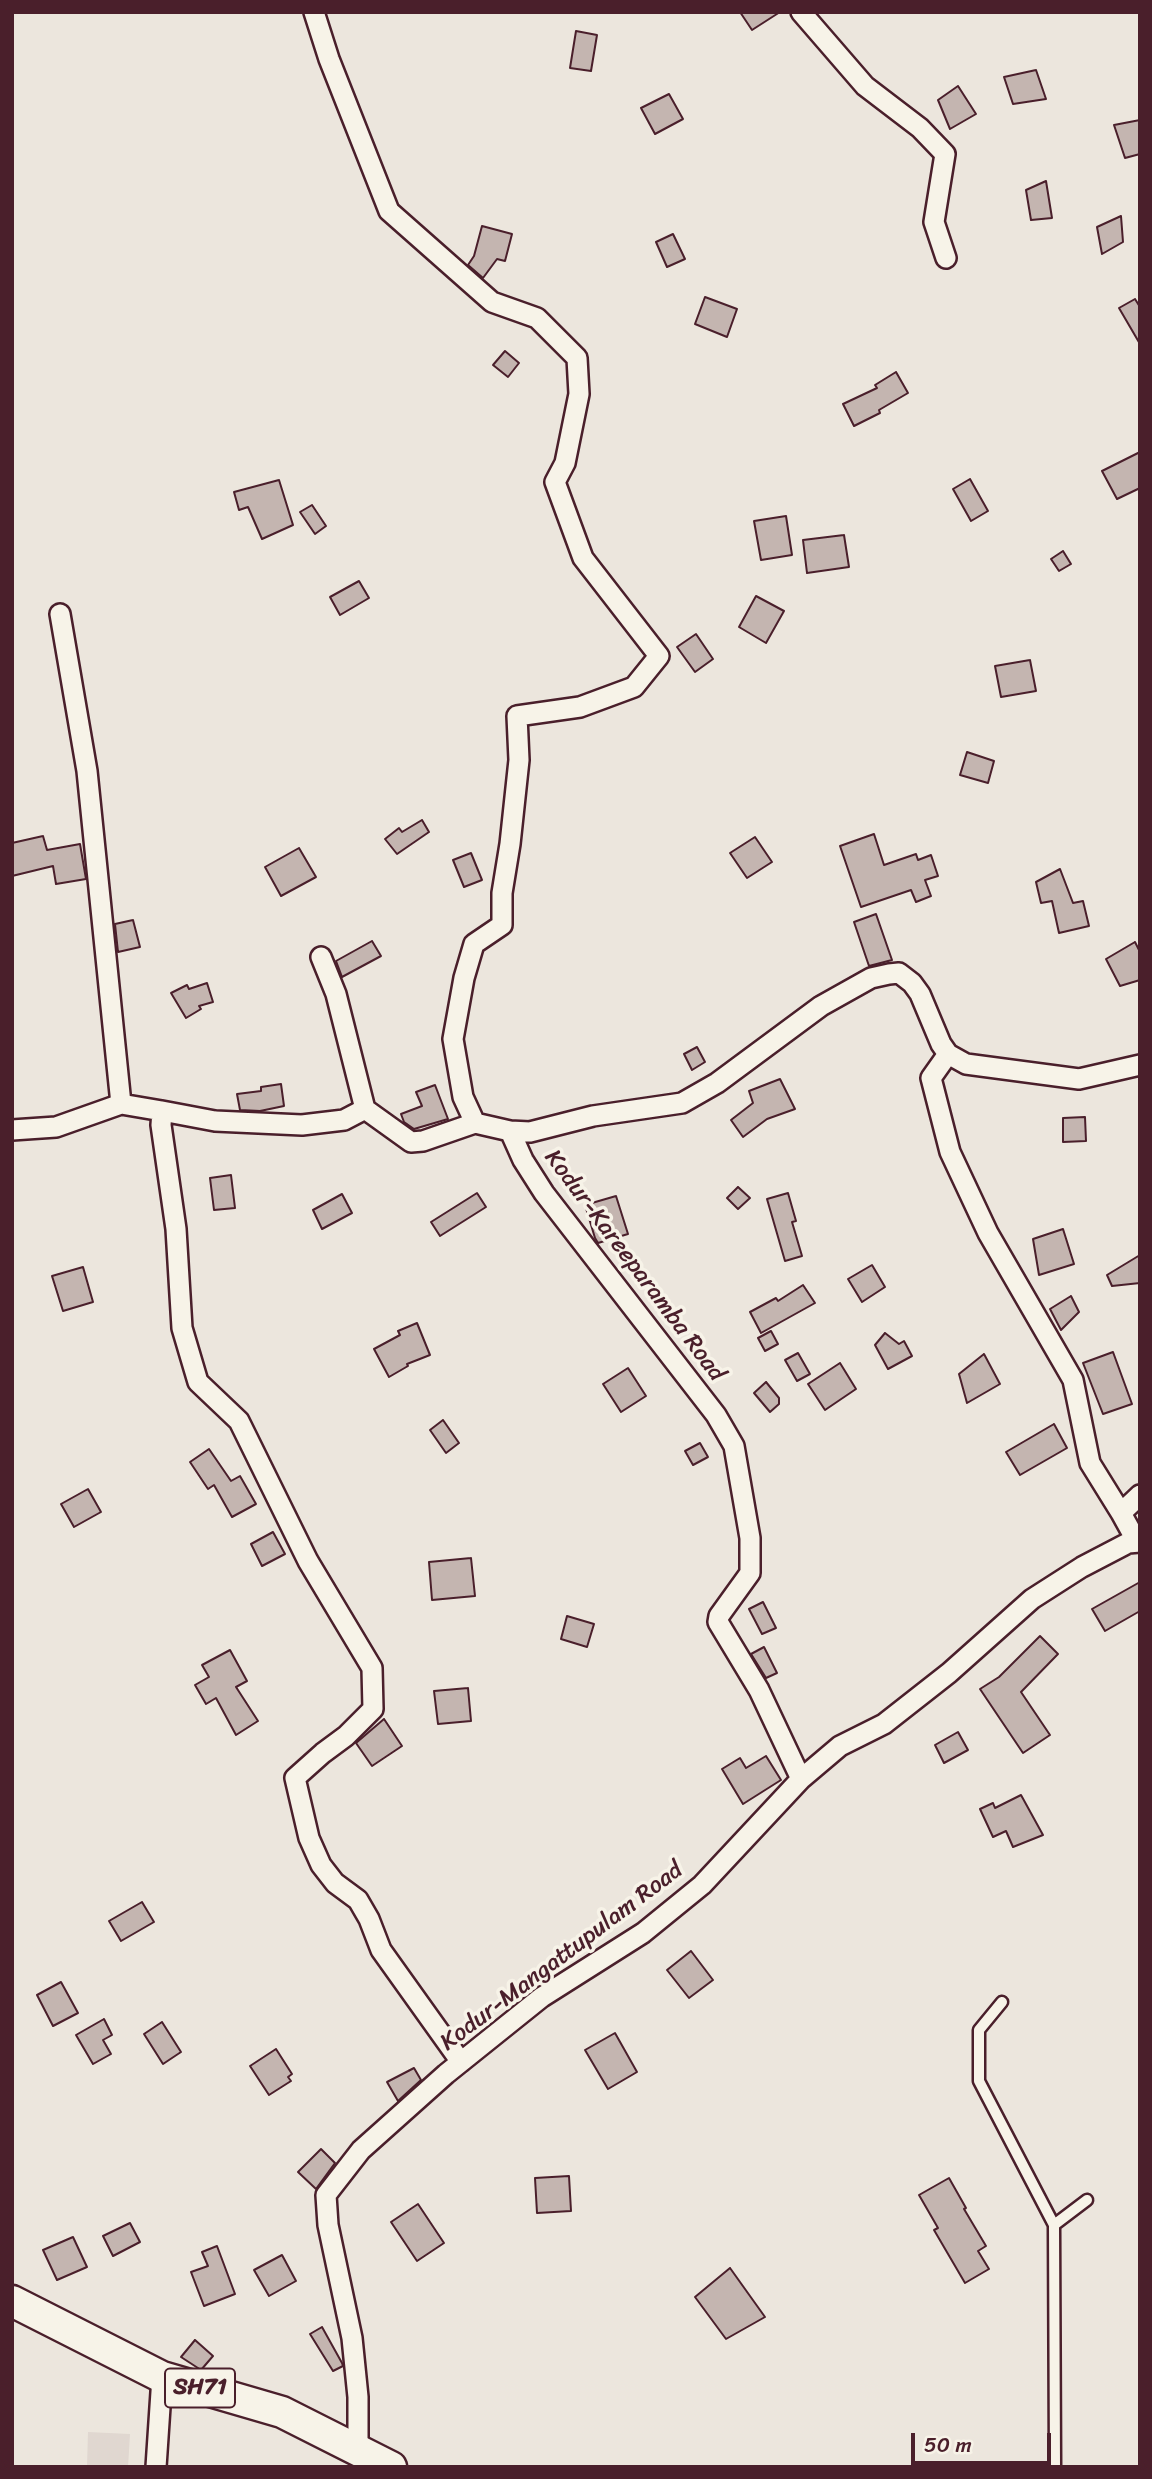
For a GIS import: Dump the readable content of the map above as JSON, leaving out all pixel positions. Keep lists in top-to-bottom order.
{
  "streets": {
    "main road": ["SH71"],
    "street": ["Kodur-Kareeparamba Road", "Kodur-Mangattupulam Road"]
  },
  "crossings": [
    ["Kodur-Kareeparamba Road", "Kodur-Mangattupulam Road"],
    ["Kodur-Mangattupulam Road", "SH71"]
  ],
  "scale_bar": "50 m"
}
